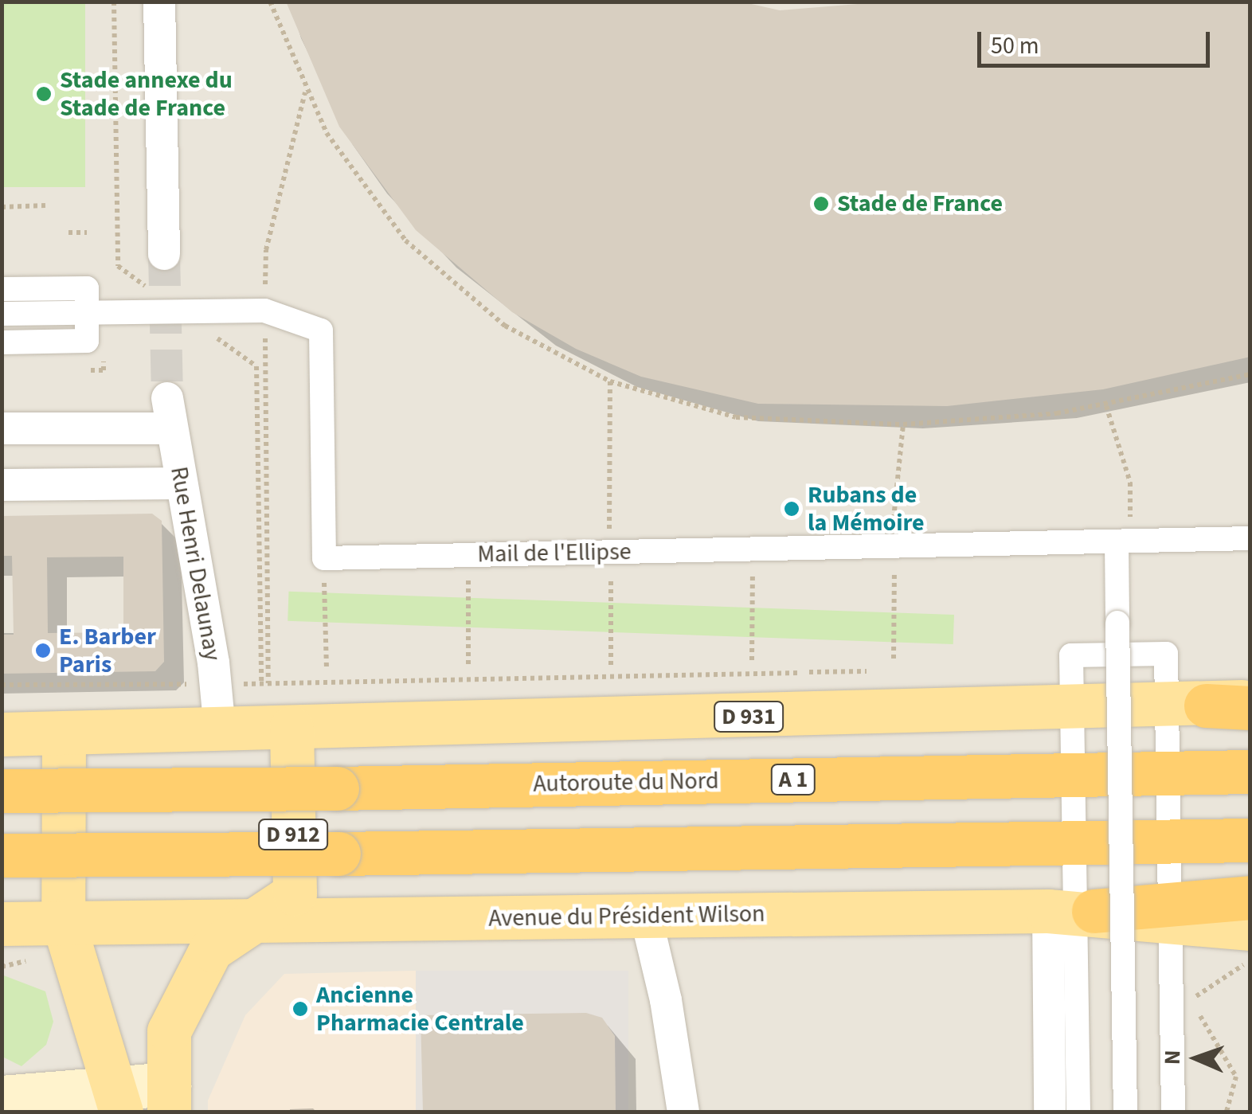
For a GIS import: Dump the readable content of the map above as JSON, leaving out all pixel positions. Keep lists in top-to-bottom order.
{
  "streets": {
    "highway": ["A 1", "Autoroute du Nord"],
    "main road": ["D 931", "D 912", "Avenue du Président Wilson"],
    "street": ["Mail de l'Ellipse", "Rue Henri Delaunay"]
  },
  "crossings": [
    ["D 931", "D 912"],
    ["D 912", "Avenue du Président Wilson"]
  ],
  "places": [
    "Stade annexe du Stade de France",
    "Stade de France",
    "Rubans de la Mémoire",
    "E. Barber Paris",
    "Ancienne Pharmacie Centrale"
  ],
  "scale_bar": "50 m",
  "north": "left"
}
